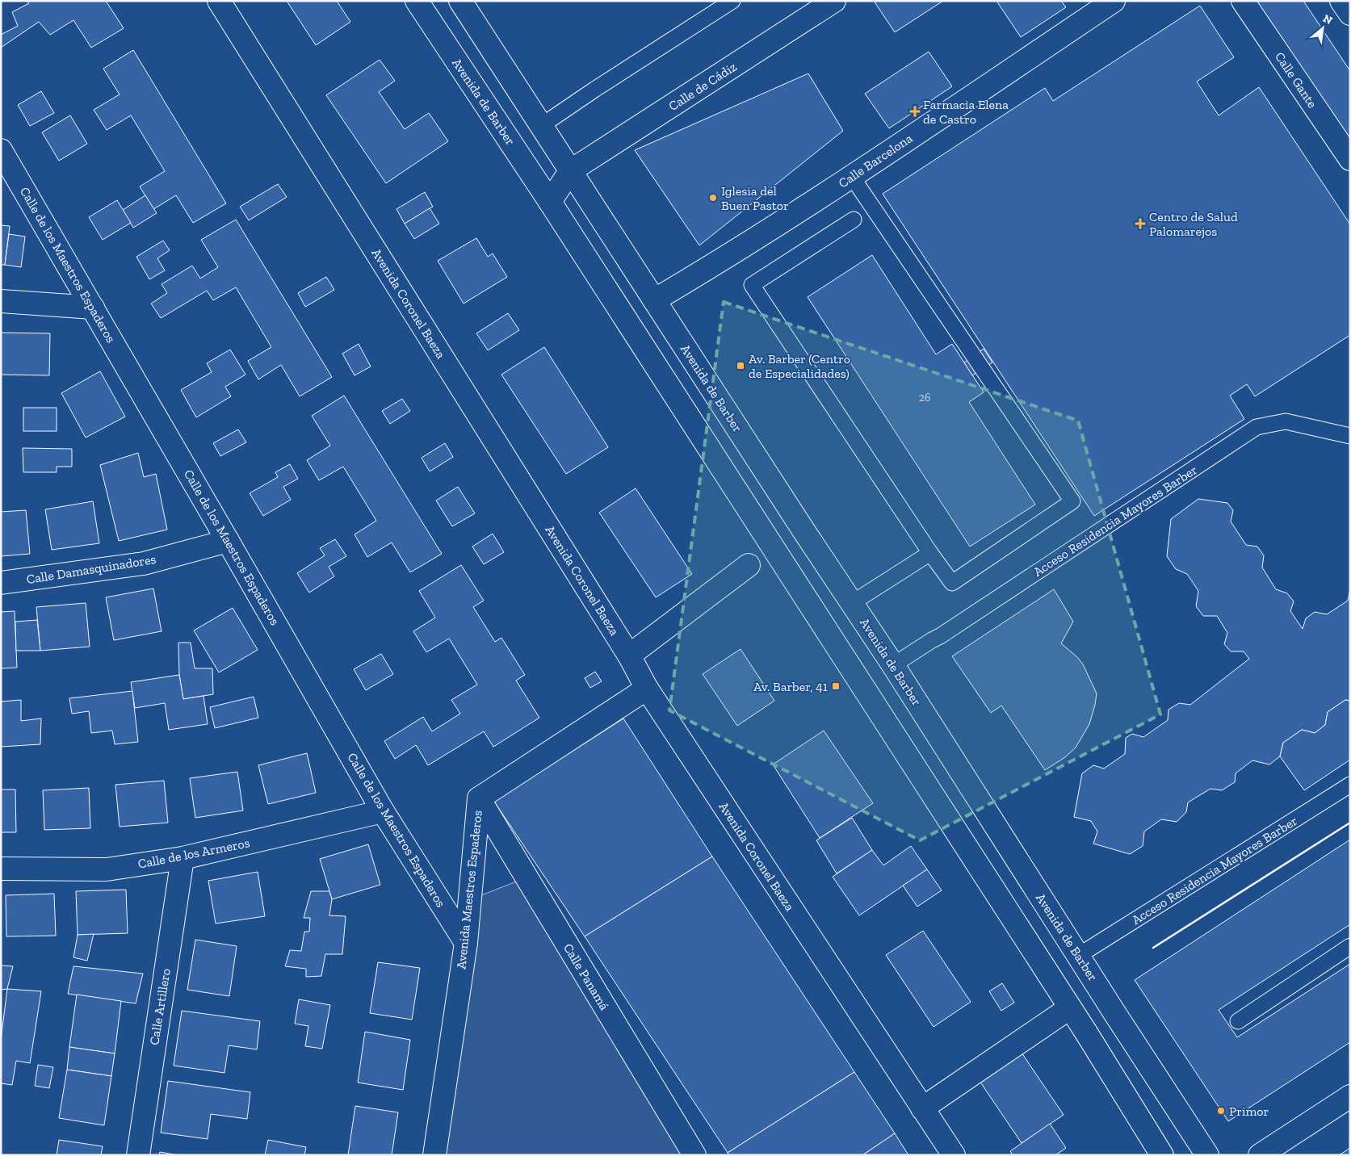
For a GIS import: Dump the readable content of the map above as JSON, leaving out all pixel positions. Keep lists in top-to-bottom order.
{
  "streets": {
    "street": [
      "Calle Gante",
      "Calle de Cádiz",
      "Avenida de Barber",
      "Calle Barcelona",
      "Calle de los Maestros Espaderos",
      "Avenida Coronel Baeza",
      "Calle Damasquinadores",
      "Calle de los Armeros",
      "Avenida Maestros Espaderos",
      "Calle Panamá",
      "Calle Artillero"
    ],
    "lane": ["Acceso Residencia Mayores Barber"]
  },
  "crossings": [
    ["Calle de Cádiz", "Avenida de Barber"],
    ["Avenida de Barber", "Calle Barcelona"],
    ["Avenida de Barber", "Acceso Residencia Mayores Barber"],
    ["Calle de los Maestros Espaderos", "Calle Damasquinadores"],
    ["Calle de los Maestros Espaderos", "Calle de los Armeros"],
    ["Calle de los Maestros Espaderos", "Avenida Maestros Espaderos"],
    ["Avenida Coronel Baeza", "Avenida Maestros Espaderos"],
    ["Calle de los Armeros", "Calle Artillero"],
    ["Avenida Maestros Espaderos", "Calle Panamá"]
  ],
  "places": {
    "health": ["Farmacia Elena de Castro", "Centro de Salud Palomarejos"],
    "other": ["Iglesia del Buen Pastor", "Primor"],
    "transit": ["Av. Barber (Centro de Especialidades)", "Av. Barber, 41"]
  },
  "house_numbers": ["26"],
  "north": "top right"
}
